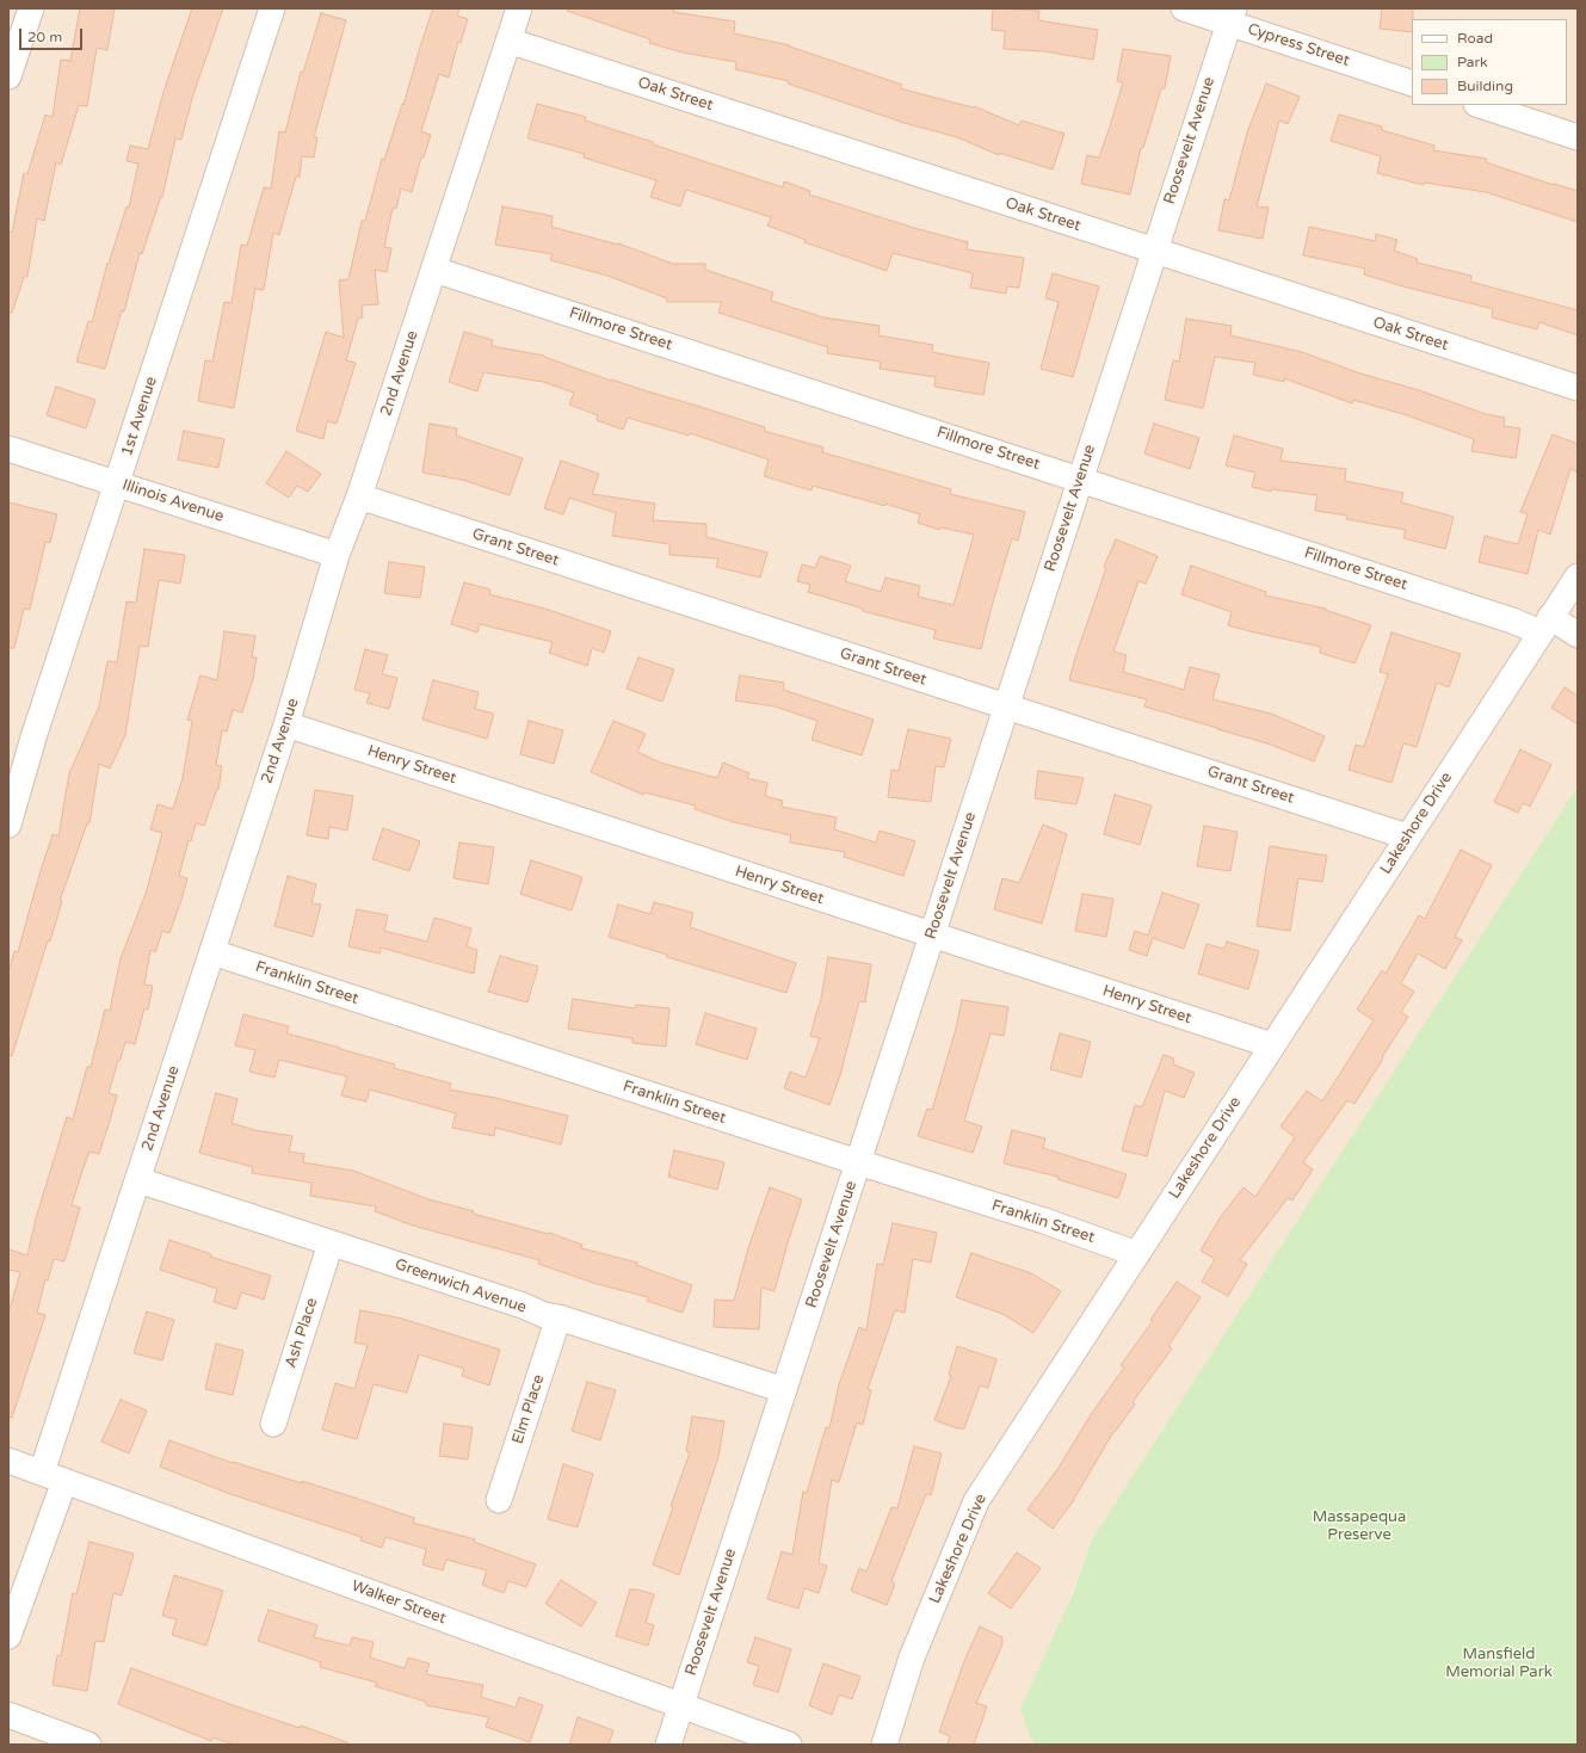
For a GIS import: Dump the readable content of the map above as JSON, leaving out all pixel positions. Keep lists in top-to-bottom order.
{
  "streets": {
    "street": [
      "Cypress Street",
      "Oak Street",
      "Roosevelt Avenue",
      "Fillmore Street",
      "2nd Avenue",
      "1st Avenue",
      "Illinois Avenue",
      "Grant Street",
      "Henry Street",
      "Lakeshore Drive",
      "Franklin Street",
      "Greenwich Avenue",
      "Ash Place",
      "Elm Place",
      "Walker Street"
    ]
  },
  "crossings": [
    ["Cypress Street", "Roosevelt Avenue"],
    ["Oak Street", "Roosevelt Avenue"],
    ["Oak Street", "2nd Avenue"],
    ["Roosevelt Avenue", "Fillmore Street"],
    ["Roosevelt Avenue", "Grant Street"],
    ["Roosevelt Avenue", "Henry Street"],
    ["Roosevelt Avenue", "Franklin Street"],
    ["Roosevelt Avenue", "Greenwich Avenue"],
    ["Roosevelt Avenue", "Walker Street"],
    ["Fillmore Street", "2nd Avenue"],
    ["Fillmore Street", "Lakeshore Drive"],
    ["2nd Avenue", "Illinois Avenue"],
    ["2nd Avenue", "Grant Street"],
    ["2nd Avenue", "Henry Street"],
    ["2nd Avenue", "Franklin Street"],
    ["2nd Avenue", "Greenwich Avenue"],
    ["2nd Avenue", "Walker Street"],
    ["1st Avenue", "Illinois Avenue"],
    ["Grant Street", "Lakeshore Drive"],
    ["Henry Street", "Lakeshore Drive"],
    ["Lakeshore Drive", "Franklin Street"],
    ["Greenwich Avenue", "Ash Place"],
    ["Greenwich Avenue", "Elm Place"]
  ],
  "parks": ["Massapequa Preserve", "Mansfield Memorial Park"],
  "legend": ["Road", "Park", "Building"],
  "scale_bar": "20 m"
}
